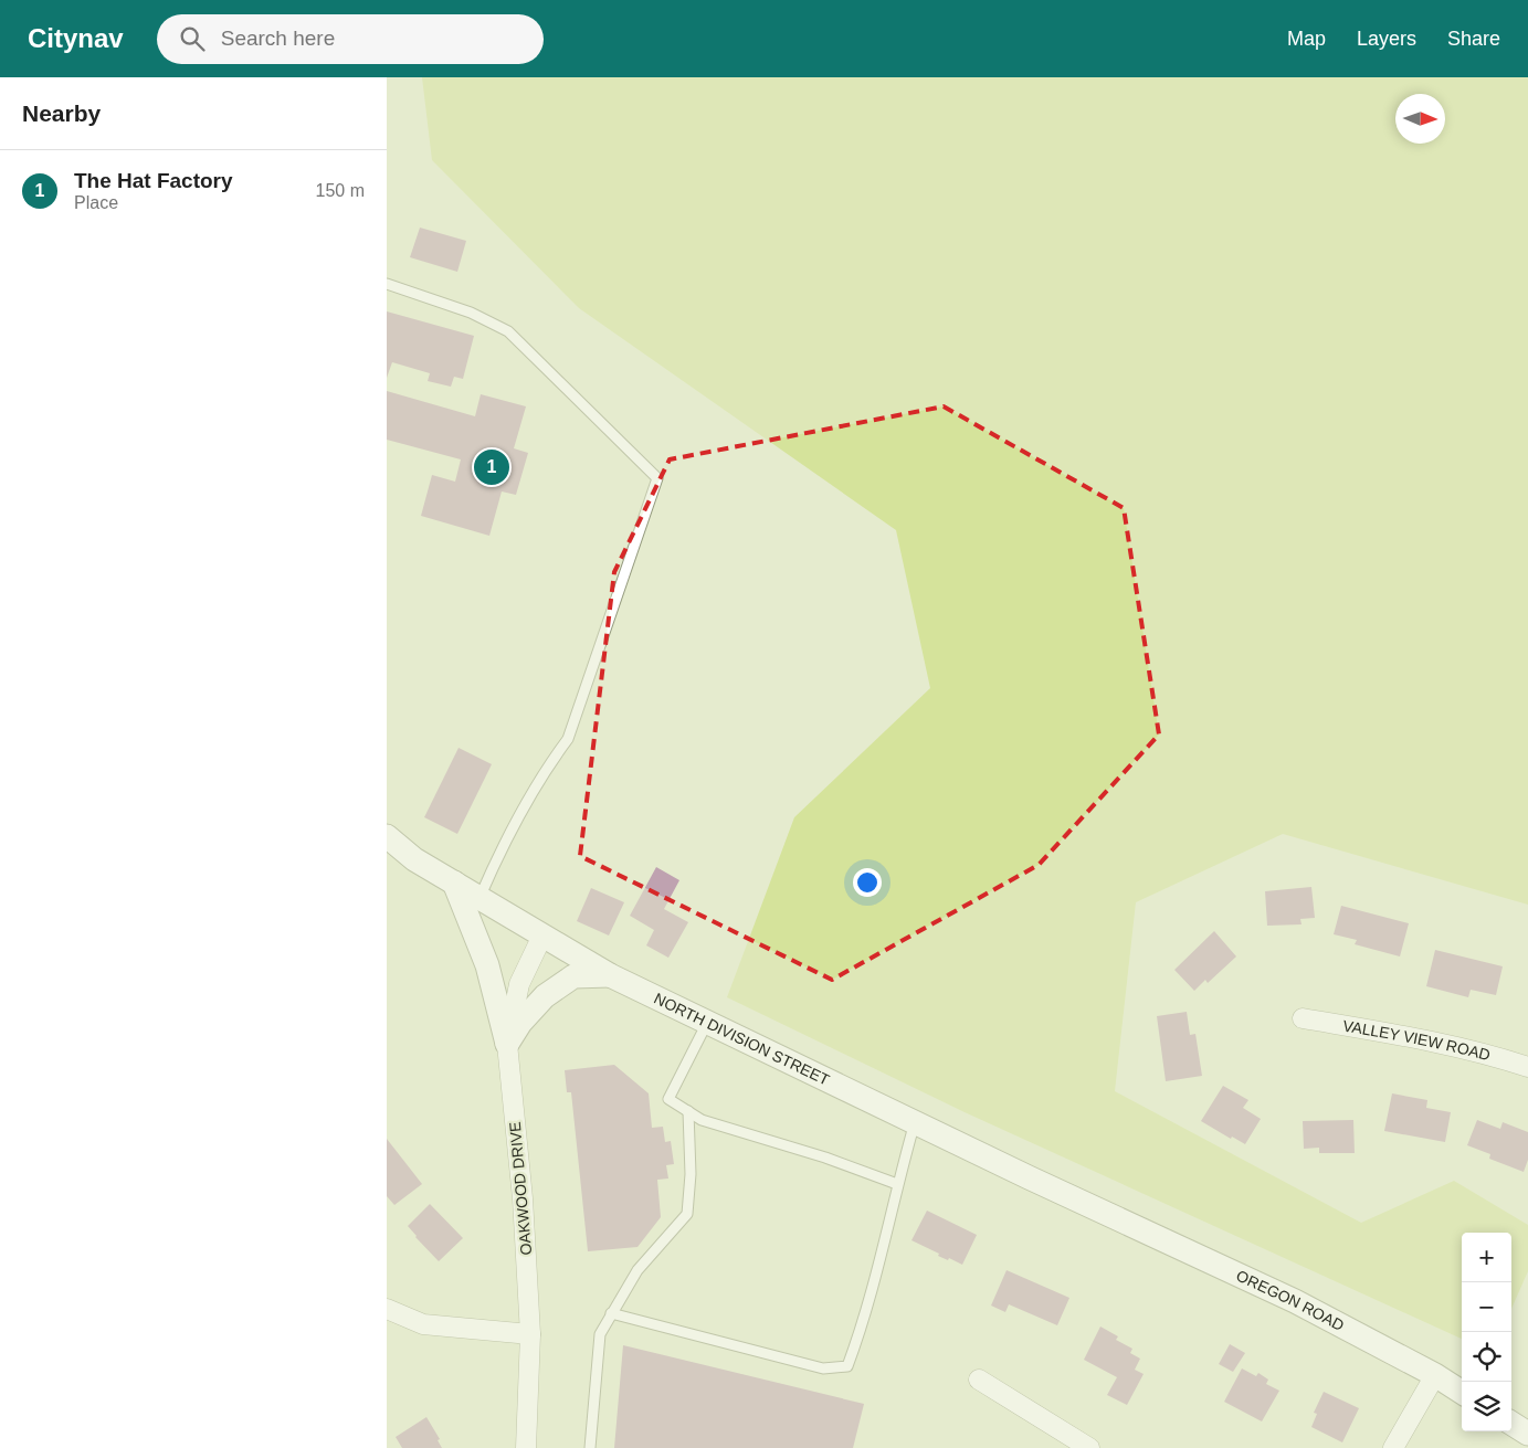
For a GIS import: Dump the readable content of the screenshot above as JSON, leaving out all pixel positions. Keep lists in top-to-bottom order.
{
  "streets": {
    "street": [
      "NORTH DIVISION STREET",
      "VALLEY VIEW ROAD",
      "OAKWOOD DRIVE",
      "OREGON ROAD"
    ]
  },
  "crossings": [
    ["NORTH DIVISION STREET", "OAKWOOD DRIVE"],
    ["NORTH DIVISION STREET", "OREGON ROAD"]
  ],
  "north": "right",
  "page": {
    "header": "Citynav",
    "search": "Search here",
    "nav": ["Map", "Layers", "Share"],
    "heading": "Nearby",
    "list": [
      {
        "mark": "1",
        "name": "The Hat Factory",
        "note": "Place",
        "value": "150 m"
      }
    ],
    "pins": "1",
    "map_buttons": ["+", "−"]
  }
}
